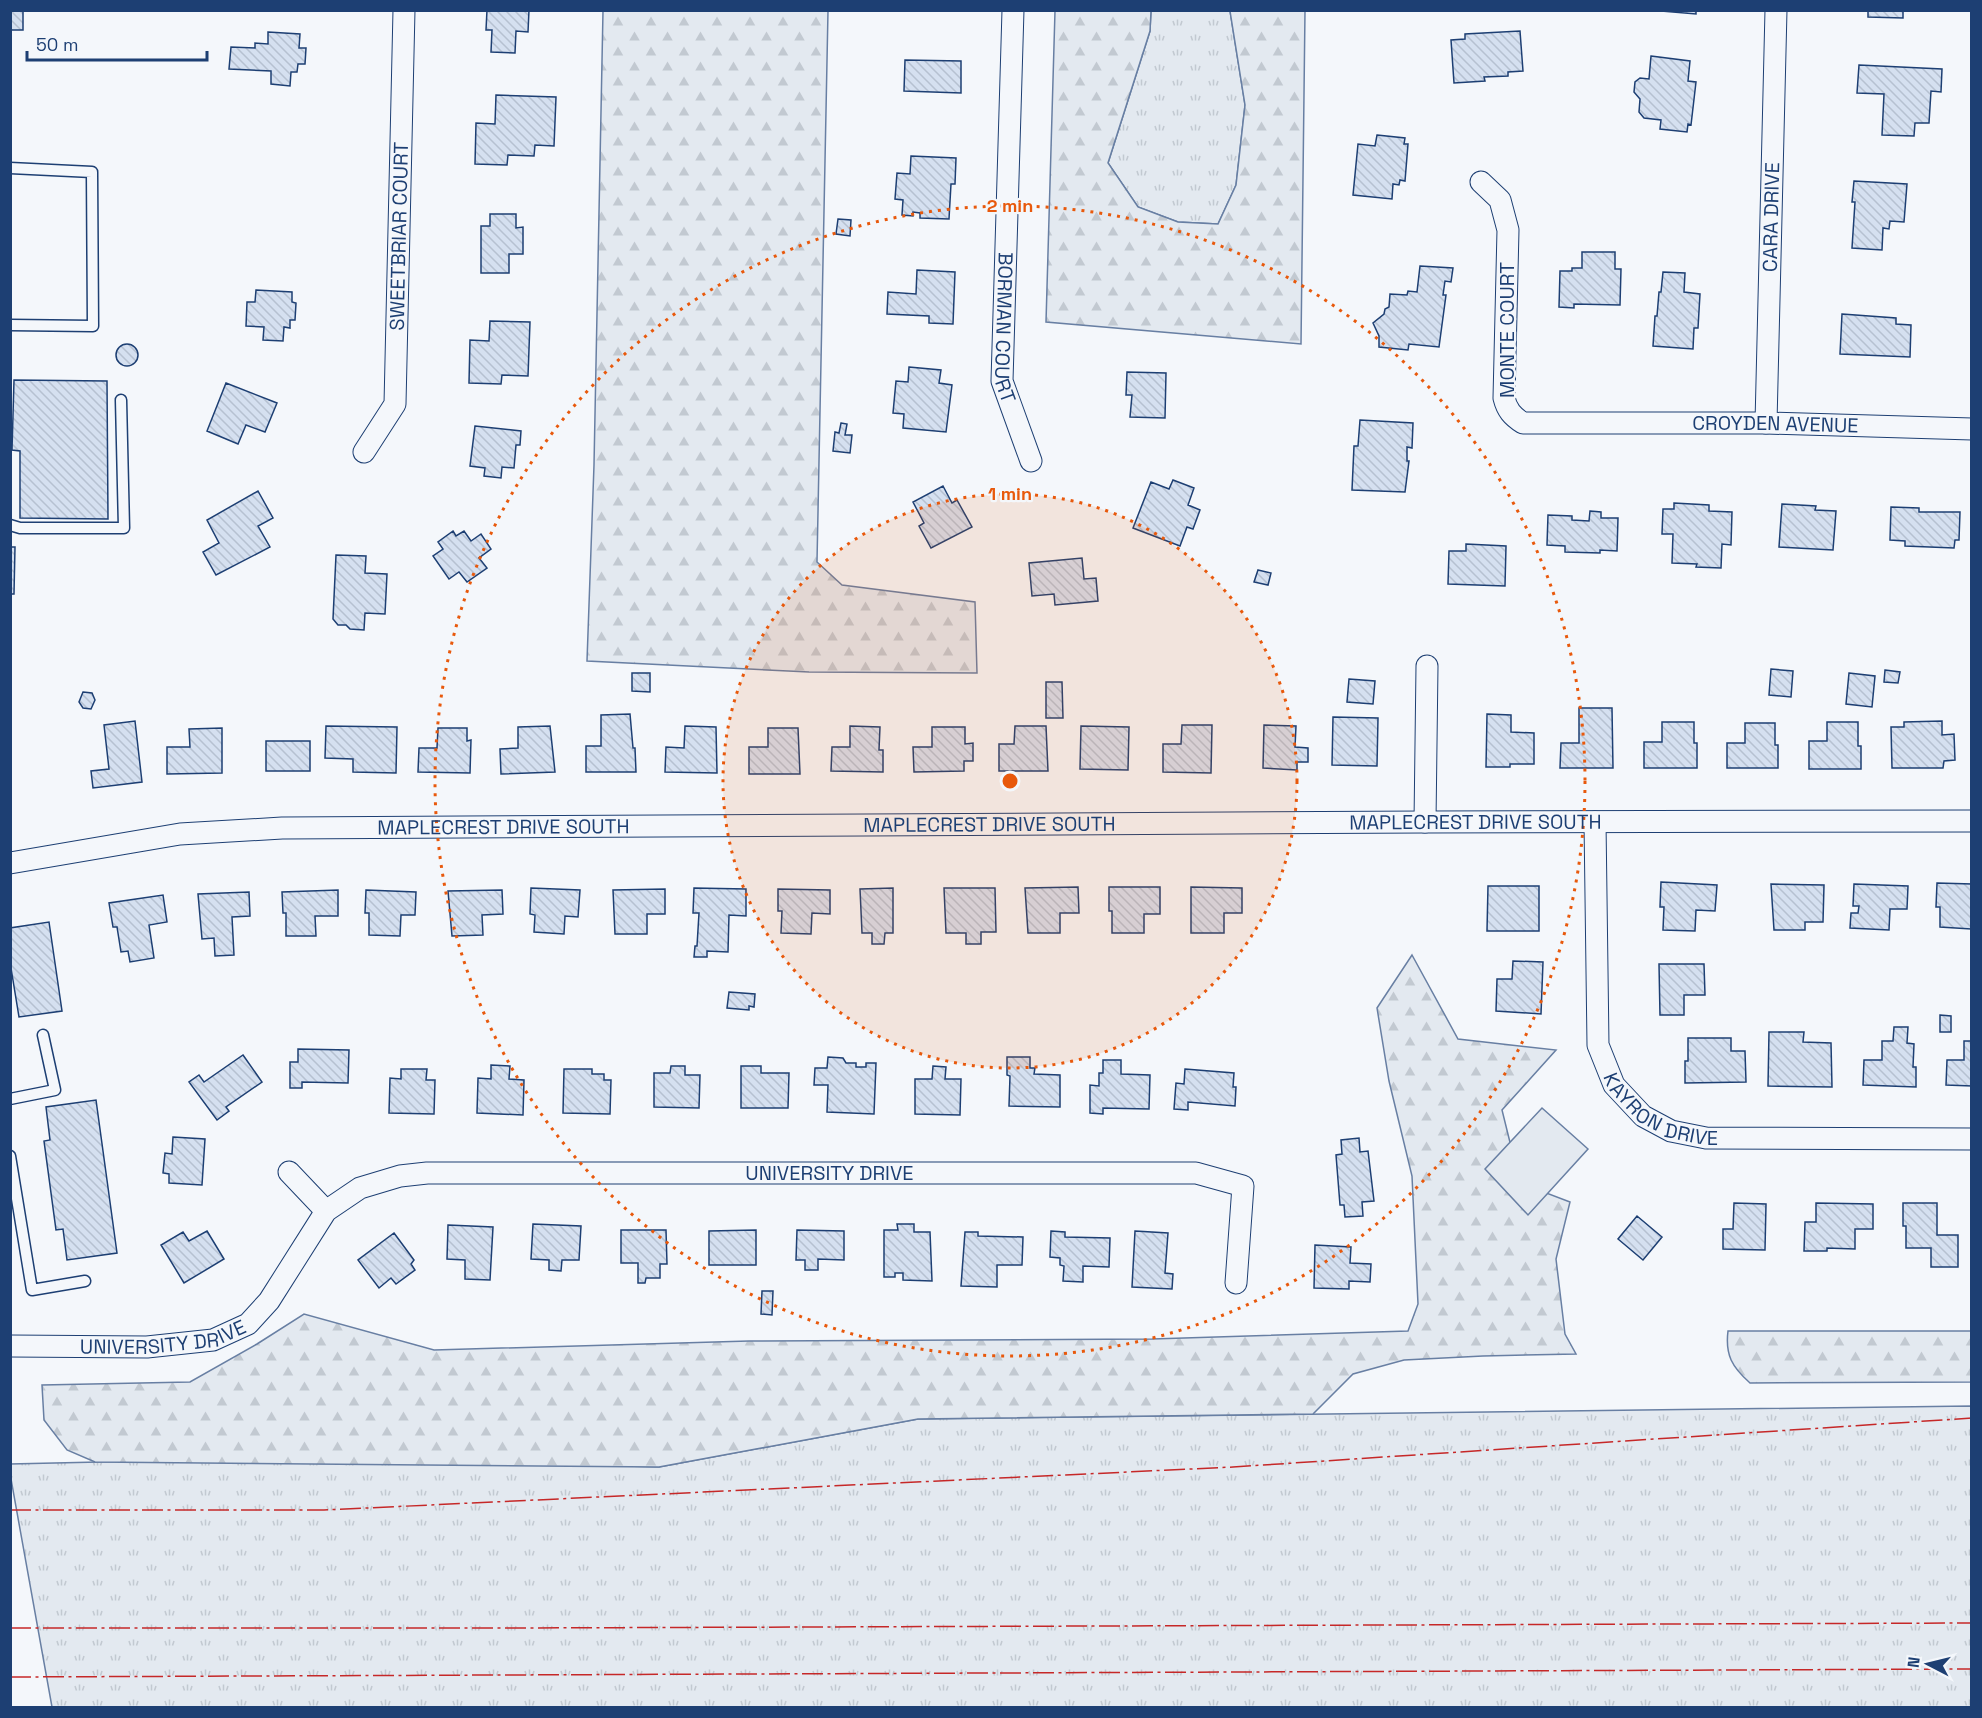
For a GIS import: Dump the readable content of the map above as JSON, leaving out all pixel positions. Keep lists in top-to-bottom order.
{
  "streets": {
    "street": [
      "CARA DRIVE",
      "SWEETBRIAR COURT",
      "BORMAN COURT",
      "MONTE COURT",
      "CROYDEN AVENUE",
      "MAPLECREST DRIVE SOUTH",
      "KAYRON DRIVE",
      "UNIVERSITY DRIVE"
    ]
  },
  "crossings": [
    ["CARA DRIVE", "CROYDEN AVENUE"],
    ["MONTE COURT", "CROYDEN AVENUE"],
    ["MAPLECREST DRIVE SOUTH", "KAYRON DRIVE"]
  ],
  "scale_bar": "50 m",
  "north": "left",
  "rings": ["2 min", "1 min"]
}
